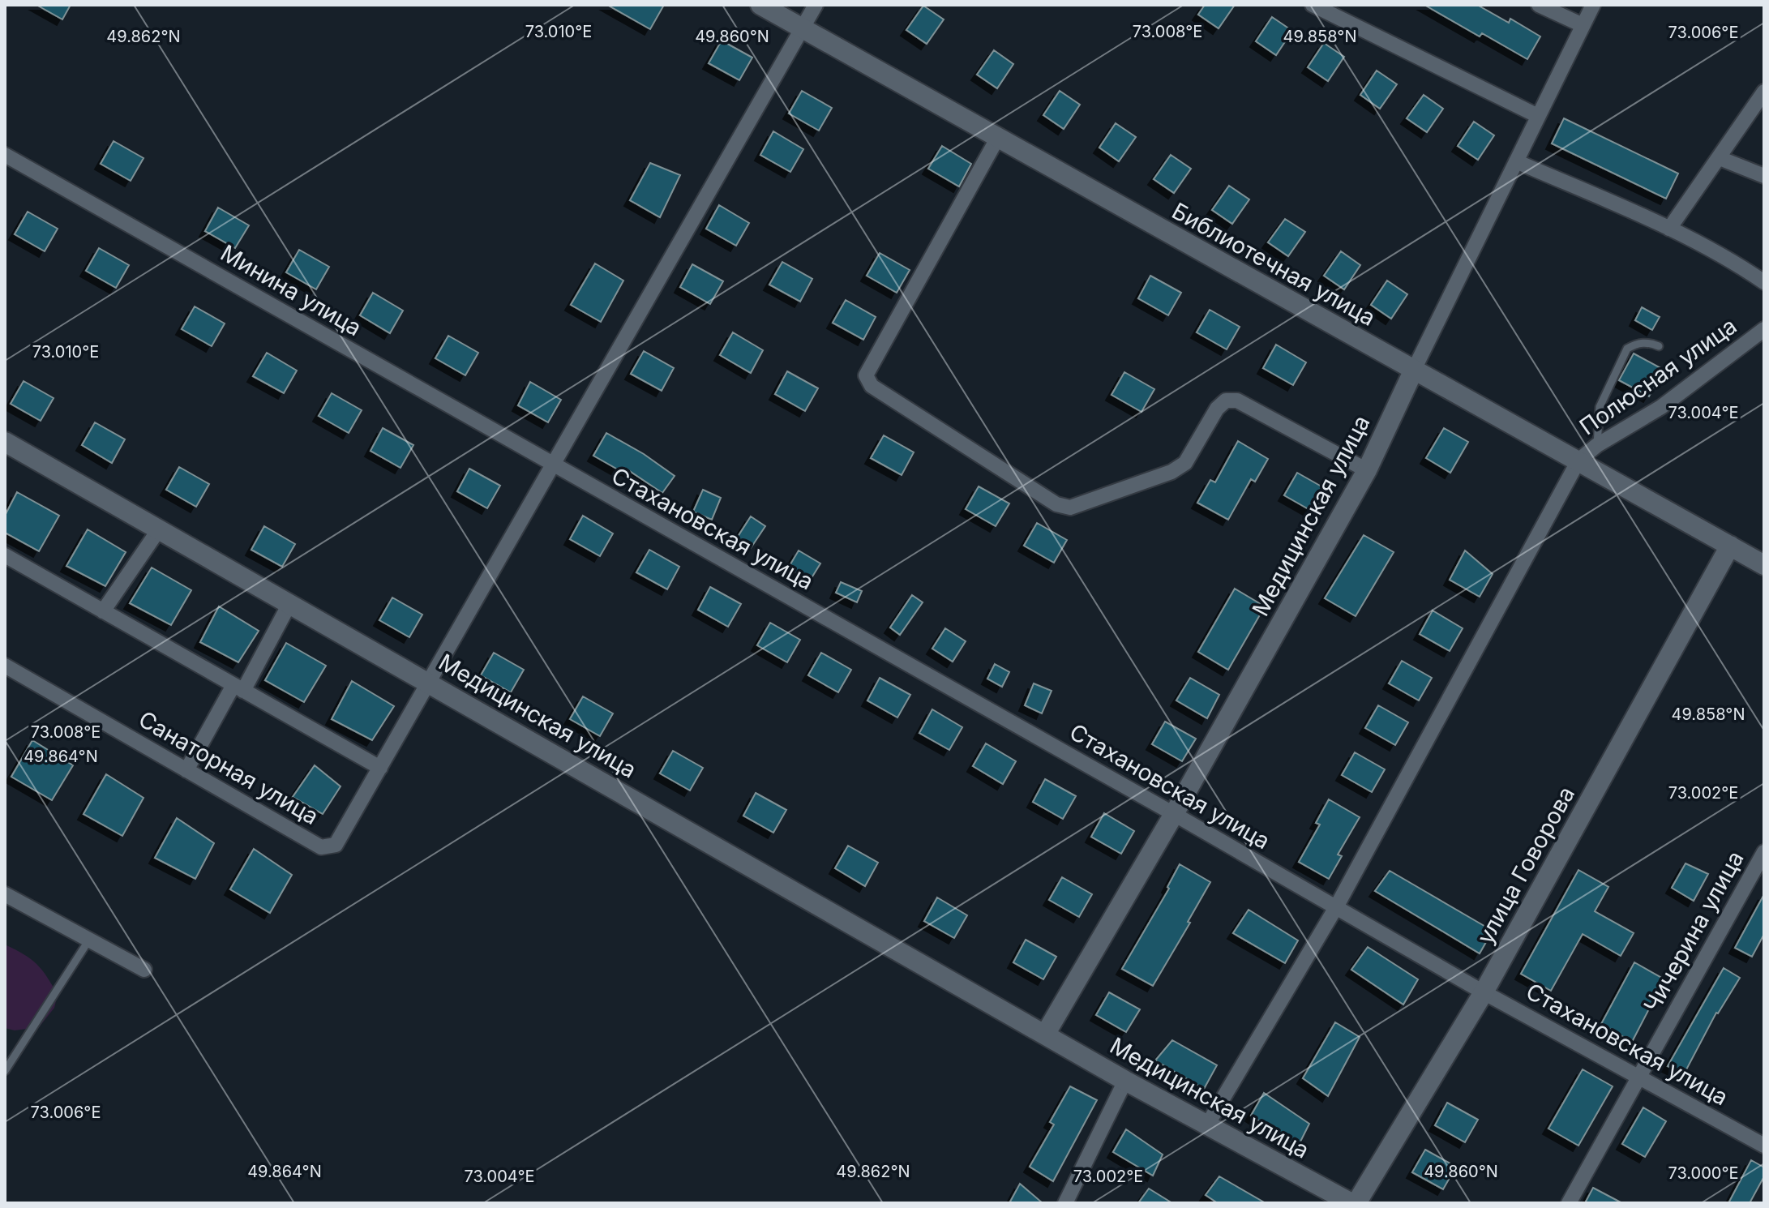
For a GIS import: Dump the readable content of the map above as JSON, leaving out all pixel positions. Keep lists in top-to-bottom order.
{
  "streets": {
    "street": [
      "Библиотечная улица",
      "Минина улица",
      "Полюсная улица",
      "Медицинская улица",
      "Стахановская улица",
      "Санаторная улица",
      "улица Говорова",
      "Чичерина улица"
    ]
  },
  "crossings": [
    ["Библиотечная улица", "Полюсная улица"],
    ["Библиотечная улица", "Медицинская улица"],
    ["Библиотечная улица", "улица Говорова"],
    ["Минина улица", "Стахановская улица"],
    ["Медицинская улица", "Стахановская улица"],
    ["Медицинская улица", "Санаторная улица"],
    ["Медицинская улица", "улица Говорова"],
    ["Стахановская улица", "улица Говорова"],
    ["Стахановская улица", "Чичерина улица"]
  ],
  "coordinates": [
    "73.010°E",
    "73.008°E",
    "73.006°E",
    "49.862°N",
    "49.860°N",
    "49.858°N",
    "73.004°E",
    "49.864°N",
    "73.002°E",
    "73.000°E"
  ]
}
